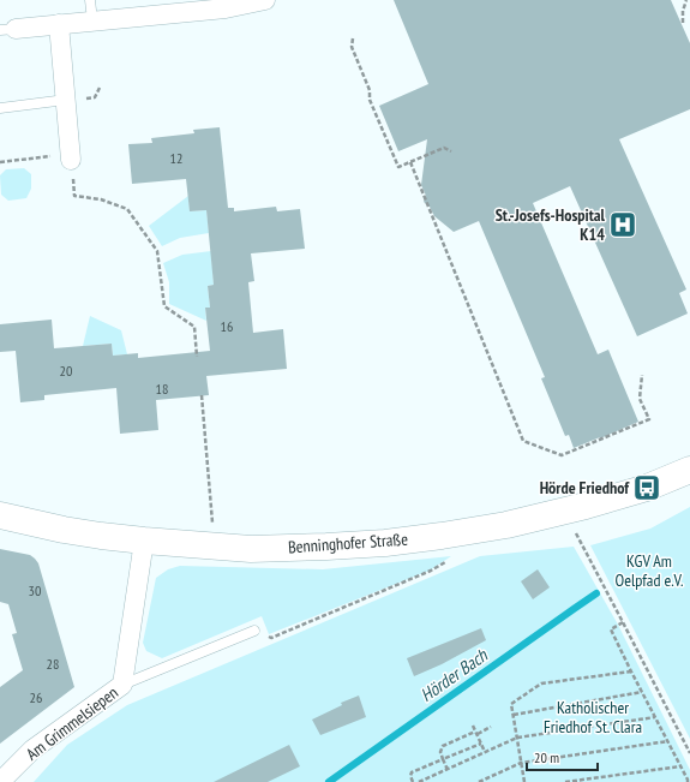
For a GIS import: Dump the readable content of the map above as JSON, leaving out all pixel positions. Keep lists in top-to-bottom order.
{
  "streets": {
    "main road": ["Benninghofer Straße"],
    "street": ["Am Grimmelsiepen"]
  },
  "crossings": [
    ["Benninghofer Straße", "Am Grimmelsiepen"]
  ],
  "water": ["Hörder Bach"],
  "parks": ["KGV Am Oelpfad e.V.", "Katholischer Friedhof St. Clara"],
  "places": {
    "hospital": ["St.-Josefs-Hospital K14"],
    "bus stop": ["Hörde Friedhof"]
  },
  "house_numbers": [
    "12",
    "16",
    "20",
    "18",
    "30",
    "28",
    "26"
  ],
  "scale_bar": "20 m"
}
